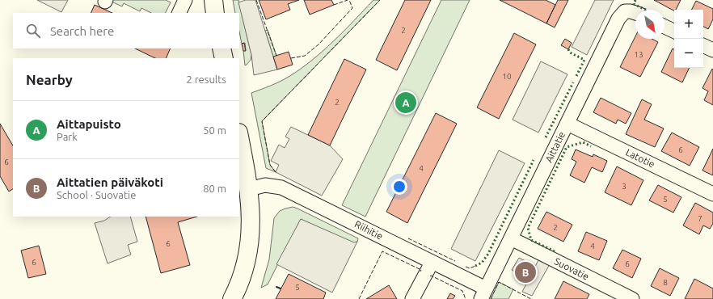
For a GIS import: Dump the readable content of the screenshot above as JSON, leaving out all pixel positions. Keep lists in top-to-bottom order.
{
  "streets": {
    "street": [
      "Aittatie",
      "Latotie",
      "Riihitie",
      "Suovatie"
    ]
  },
  "crossings": [
    ["Aittatie", "Latotie"],
    ["Aittatie", "Riihitie"],
    ["Aittatie", "Suovatie"]
  ],
  "house_numbers": [
    "2",
    "13",
    "10",
    "2",
    "6",
    "6",
    "4",
    "3",
    "5",
    "7",
    "2",
    "6",
    "4",
    "6",
    "6",
    "8",
    "5"
  ],
  "north": "bottom right",
  "page": {
    "map_buttons": ["+", "−"],
    "search": "Search here",
    "heading": ["Nearby", "2 results"],
    "pins": ["A", "B"],
    "list": [
      {
        "mark": "A",
        "name": "Aittapuisto",
        "note": "Park",
        "value": "50 m"
      },
      {
        "mark": "B",
        "name": "Aittatien päiväkoti",
        "note": "School · Suovatie",
        "value": "80 m"
      }
    ]
  }
}
